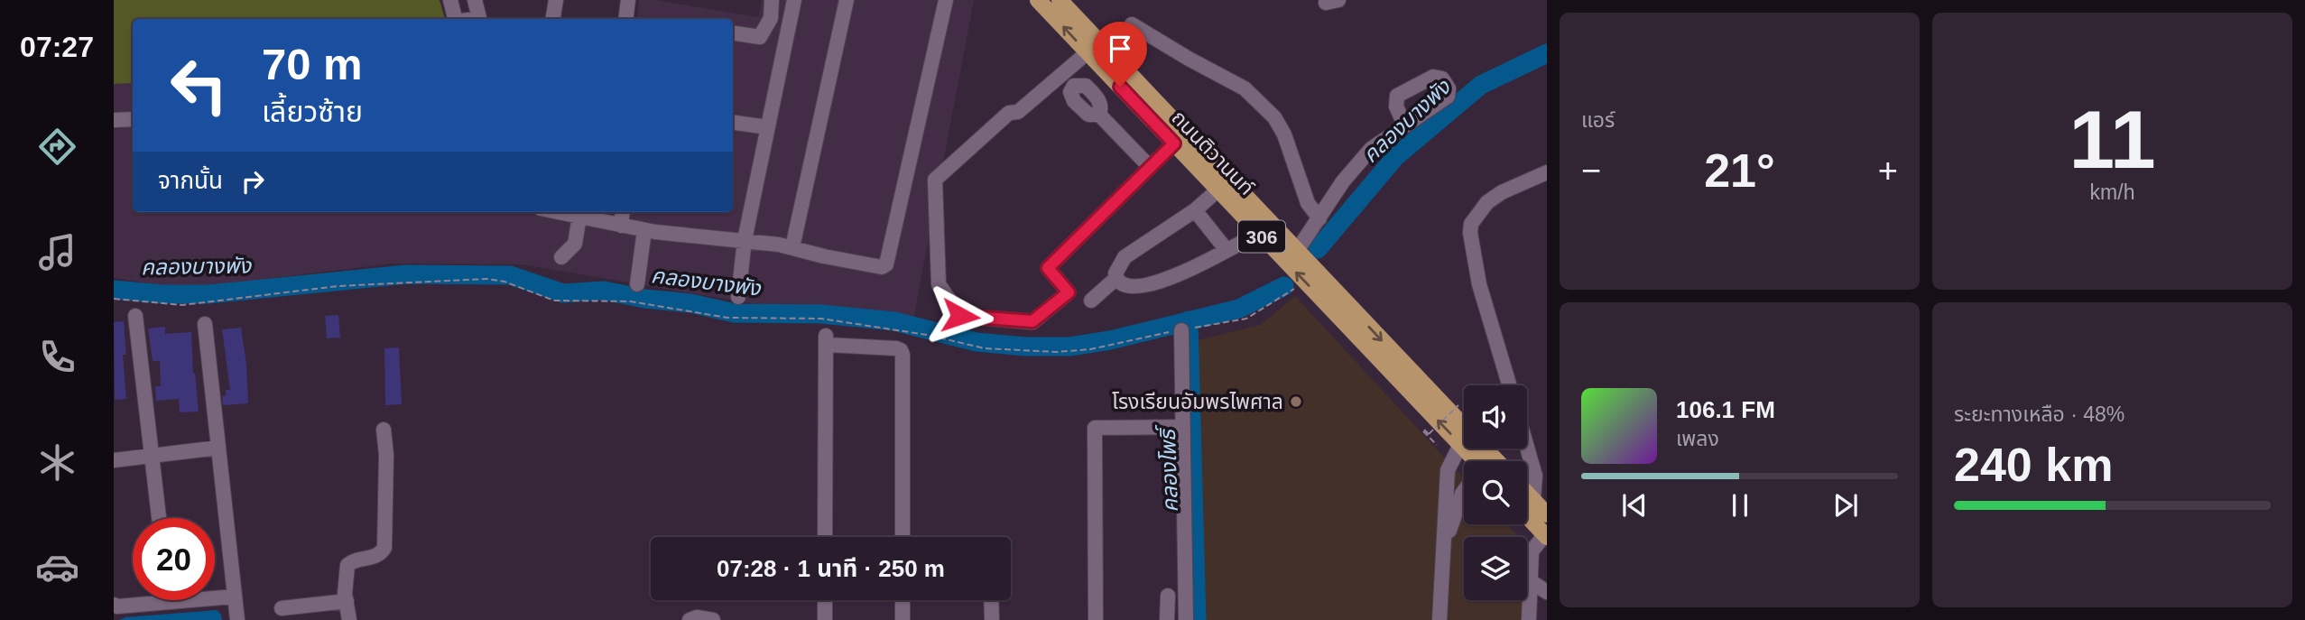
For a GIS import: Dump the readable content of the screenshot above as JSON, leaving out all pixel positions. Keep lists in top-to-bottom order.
{
  "streets": {
    "main road": ["ถนนติวานนท์", "306"]
  },
  "water": ["คลองบางพัง", "คลองโพธิ์"],
  "places": ["โรงเรียนอัมพรไพศาล"],
  "page": {
    "tabs": "07:27",
    "tile": [
      "แอร์",
      ["11", "km/h"],
      ["ระยะทางเหลือ · 48%", "240 km"]
    ],
    "turn": ["70 m", "เลี้ยวซ้าย"],
    "heat": ["−", "21°", "+"],
    "then": "จากนั้น",
    "song": ["106.1 FM", "เพลง"],
    "limit": "20",
    "trip": "07:28 · 1 นาที · 250 m"
  }
}
